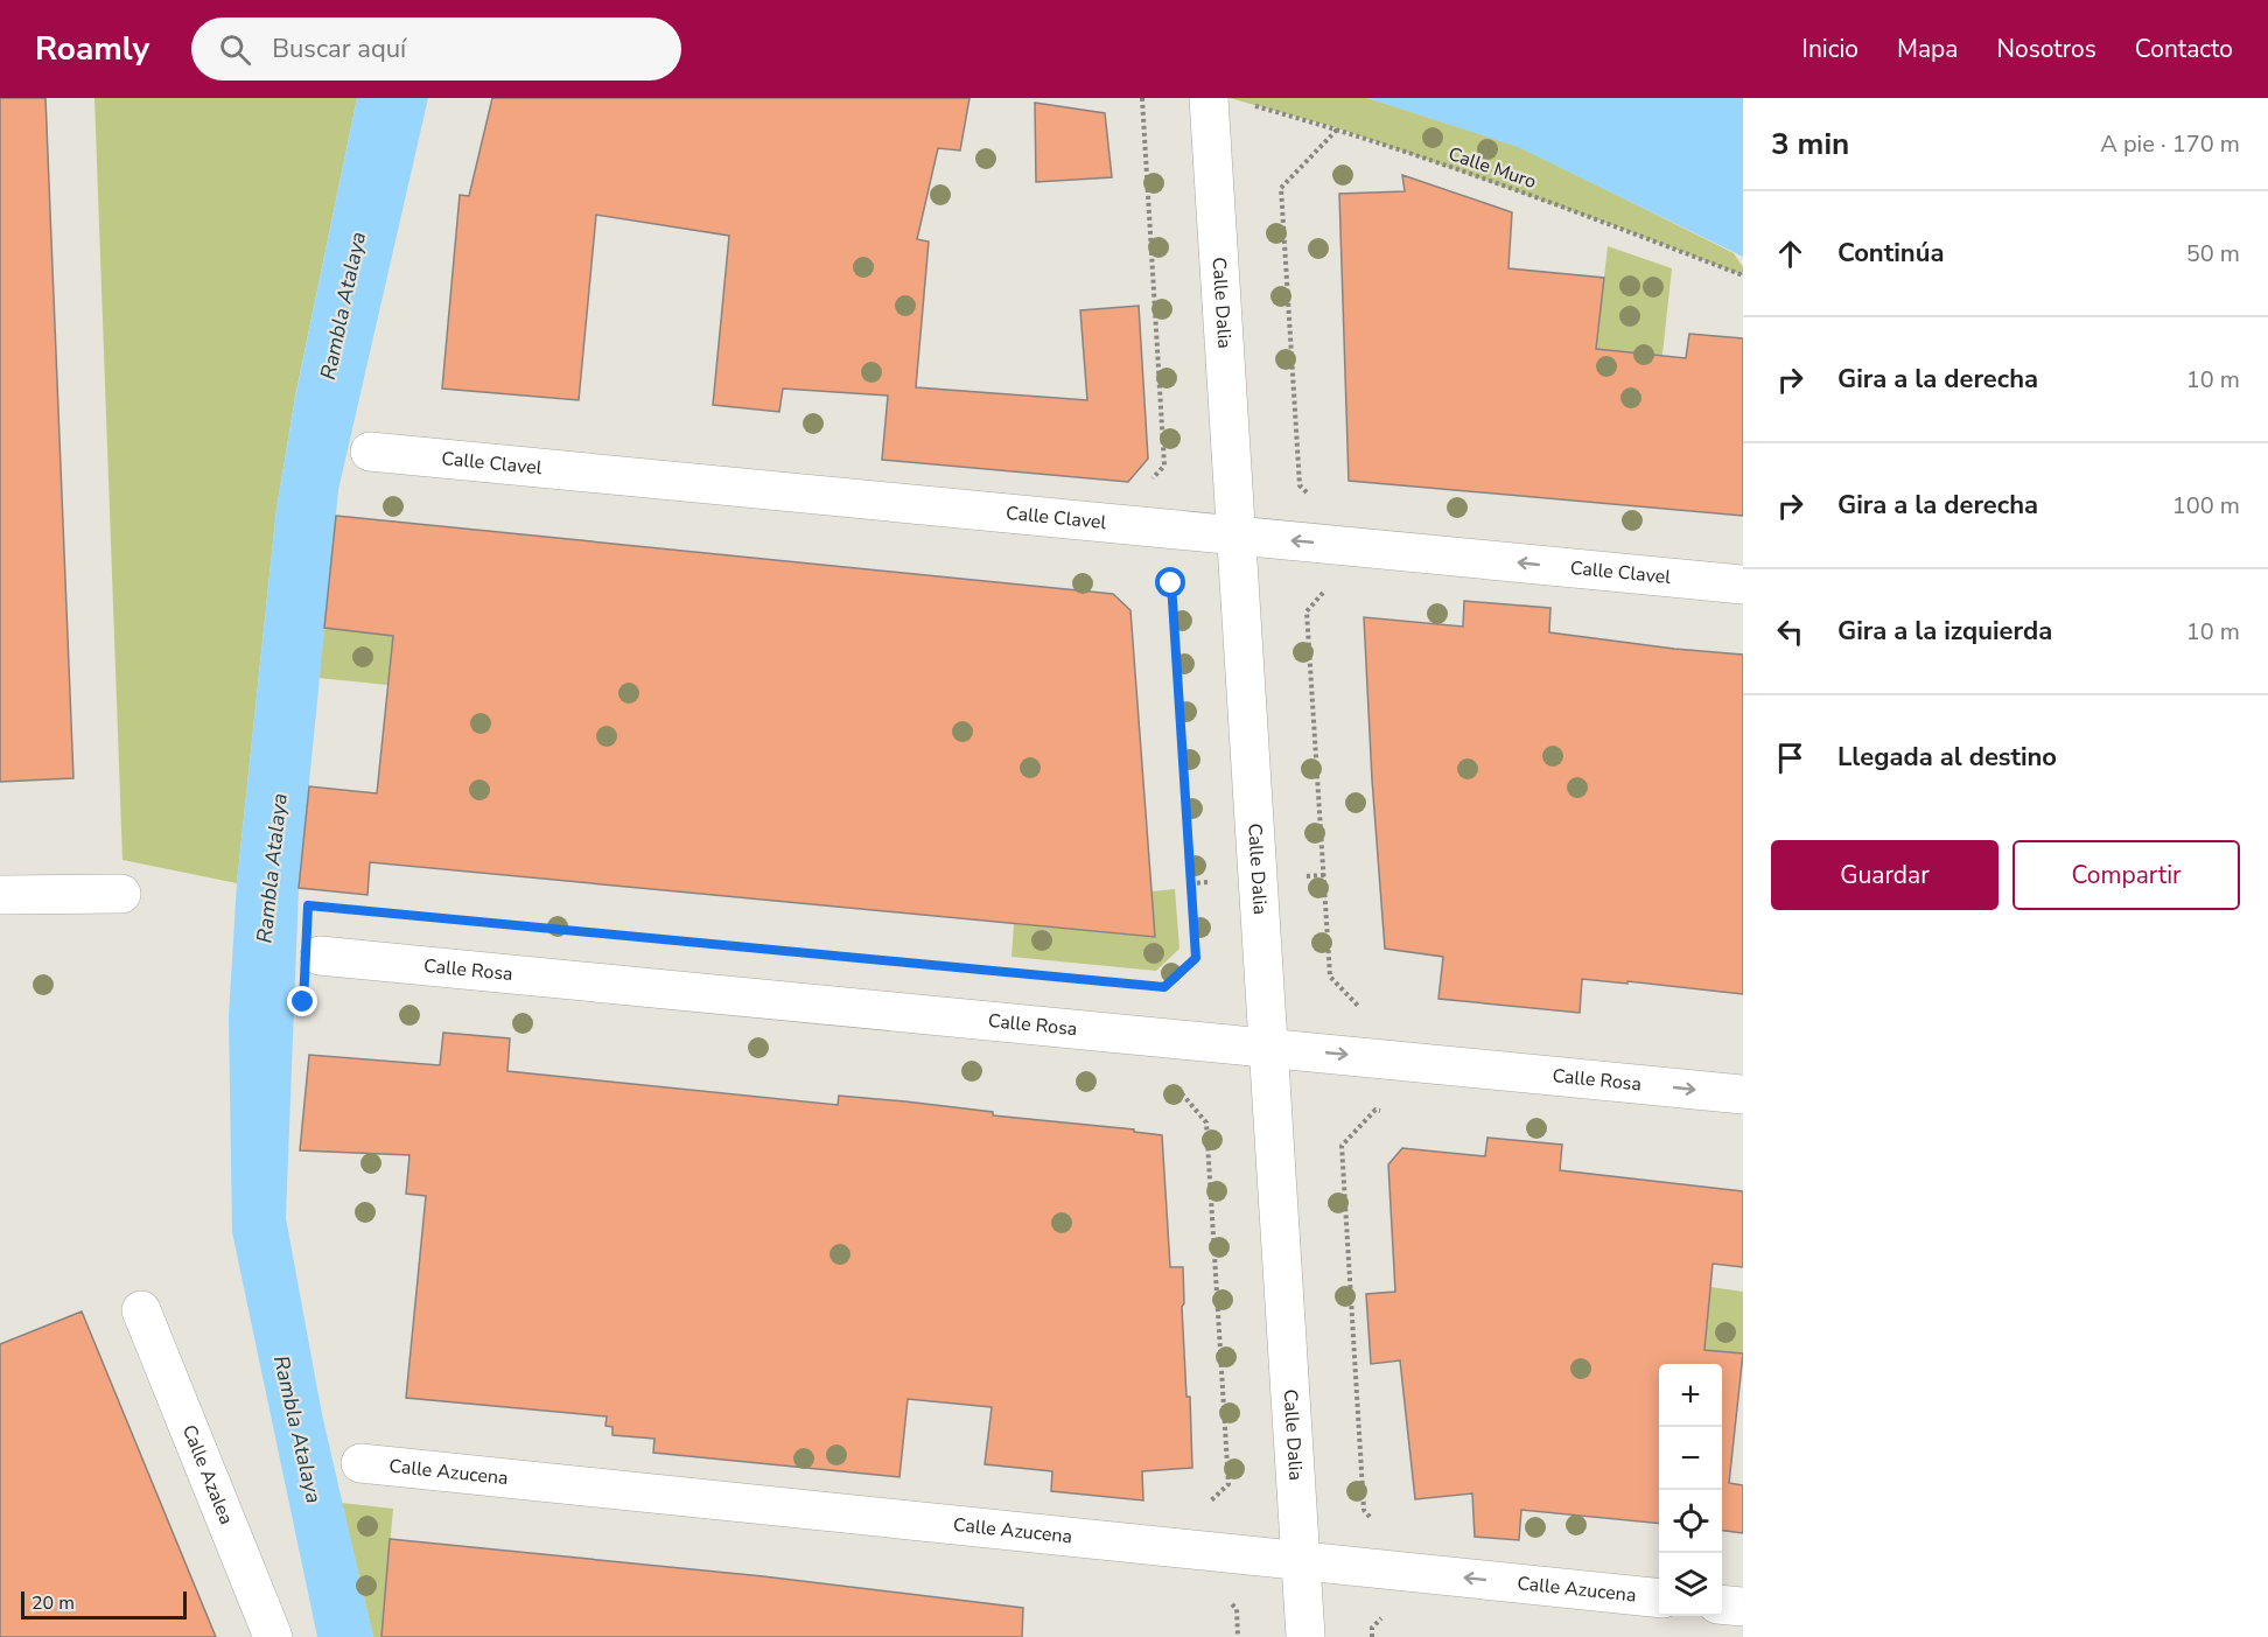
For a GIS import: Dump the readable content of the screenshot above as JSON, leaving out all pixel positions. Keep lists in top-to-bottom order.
{
  "streets": {
    "street": [
      "Calle Dalia",
      "Calle Clavel",
      "Calle Rosa",
      "Calle Azucena",
      "Calle Azalea"
    ],
    "path": ["Calle Muro"]
  },
  "crossings": [
    ["Calle Dalia", "Calle Clavel"],
    ["Calle Dalia", "Calle Rosa"],
    ["Calle Dalia", "Calle Azucena"]
  ],
  "one_way": ["Calle Clavel"],
  "water": ["Rambla Atalaya"],
  "scale_bar": "20 m",
  "page": {
    "header": "Roamly",
    "search": "Buscar aquí",
    "nav": [
      "Inicio",
      "Mapa",
      "Nosotros",
      "Contacto"
    ],
    "heading": ["3 min", "A pie · 170 m"],
    "list": [
      ["Continúa", "50 m"],
      ["Gira a la derecha", "10 m"],
      ["Gira a la derecha", "100 m"],
      ["Gira a la izquierda", "10 m"],
      "Llegada al destino"
    ],
    "buttons": ["Guardar", "Compartir"],
    "map_buttons": ["+", "−"],
    "scale": "20 m"
  }
}
